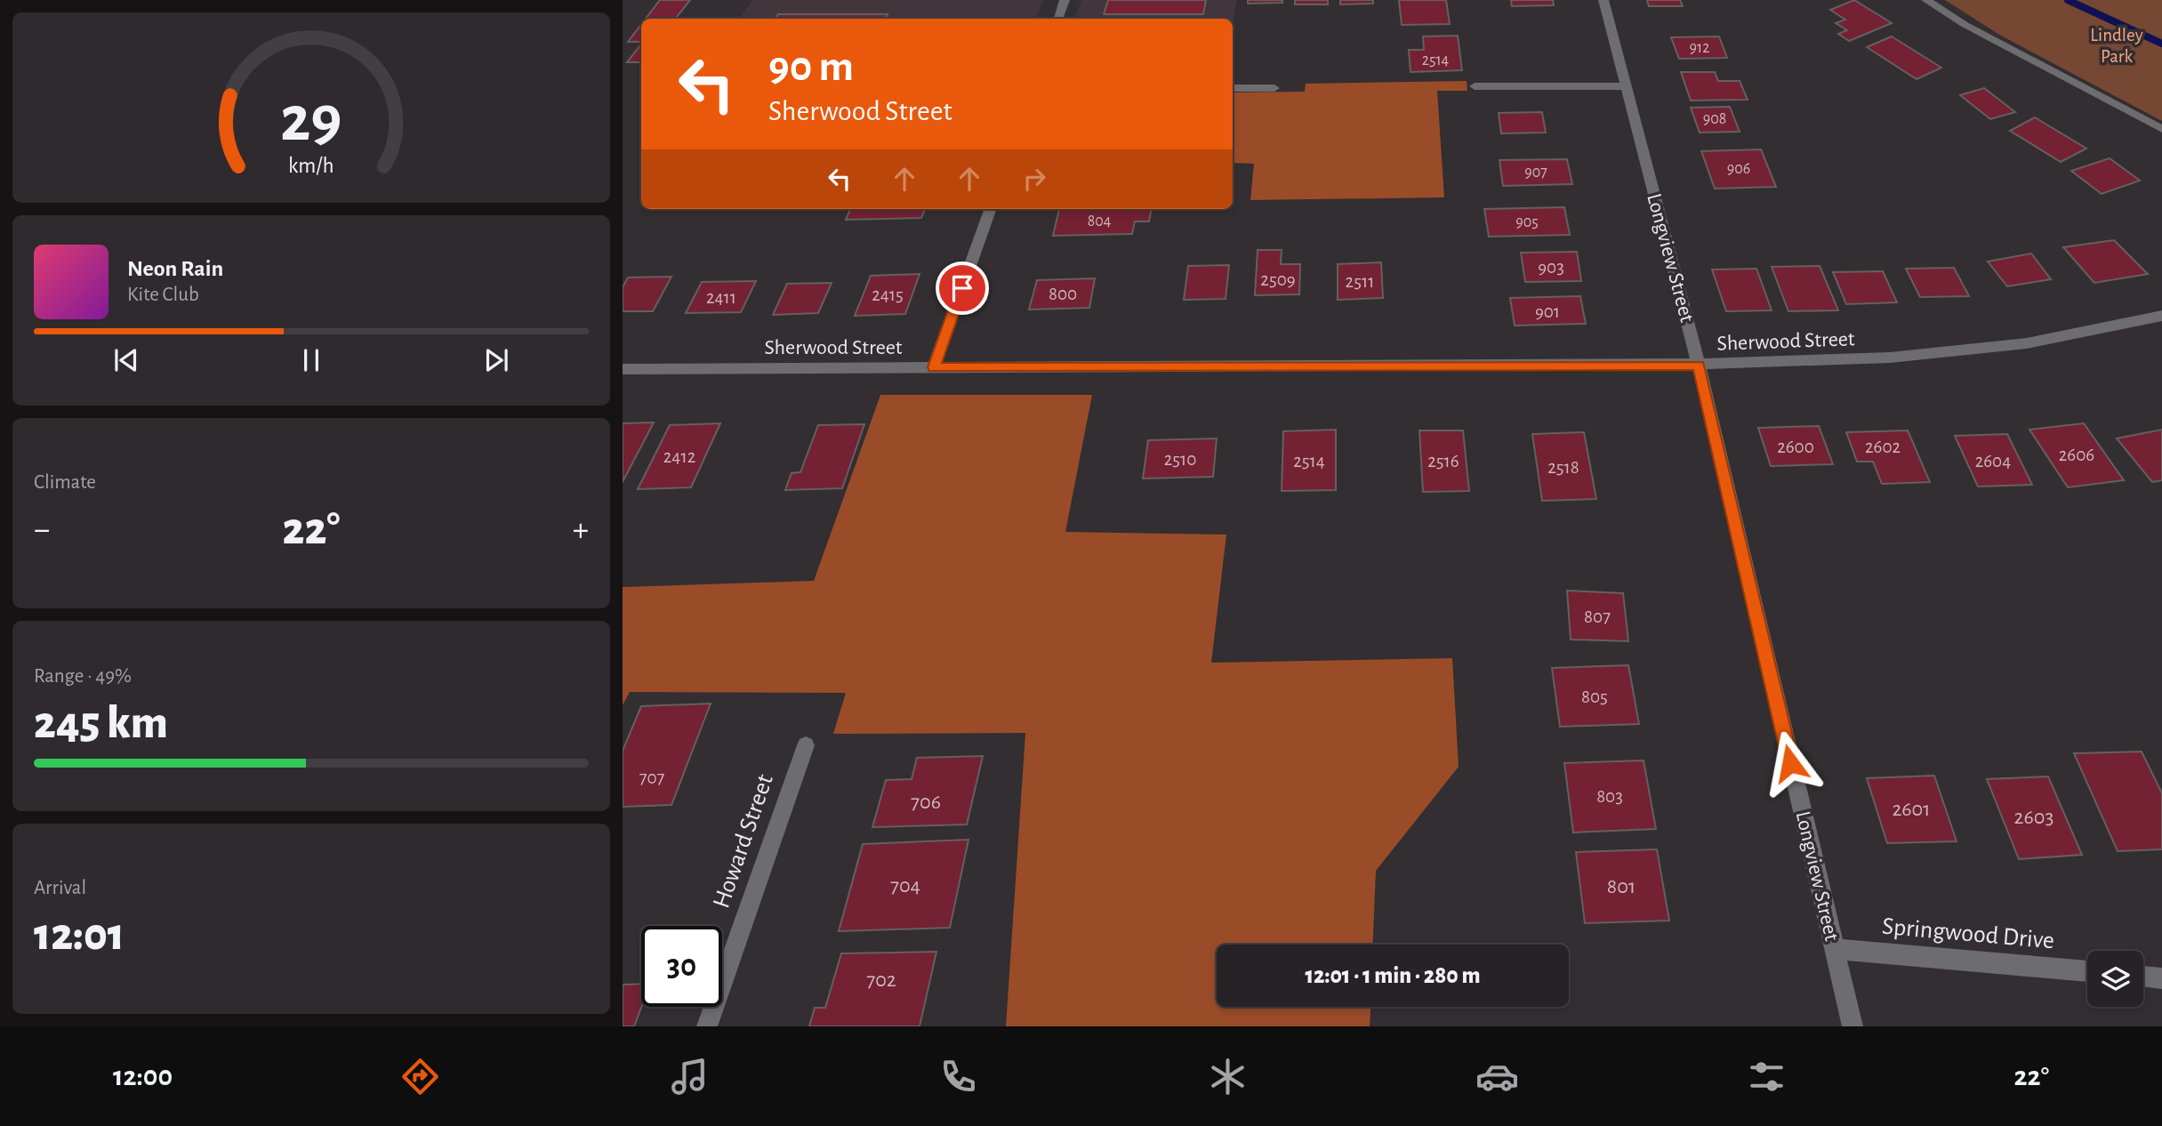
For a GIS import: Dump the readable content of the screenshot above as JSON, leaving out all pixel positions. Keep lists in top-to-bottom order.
{
  "streets": {
    "street": [
      "Longview Street",
      "Sherwood Street",
      "Howard Street",
      "Springwood Drive"
    ]
  },
  "crossings": [
    ["Longview Street", "Sherwood Street"],
    ["Longview Street", "Springwood Drive"]
  ],
  "parks": ["Lindley Park"],
  "house_numbers": [
    "912",
    "2514",
    "908",
    "906",
    "907",
    "804",
    "905",
    "903",
    "2509",
    "2511",
    "800",
    "2415",
    "2411",
    "901",
    "2600",
    "2602",
    "2606",
    "2412",
    "2510",
    "2514",
    "2516",
    "2604",
    "2518",
    "807",
    "805",
    "707",
    "803",
    "706",
    "2601",
    "2603",
    "704",
    "801",
    "702"
  ],
  "page": {
    "turn": ["90 m", "Sherwood Street"],
    "song": ["Neon Rain", "Kite Club"],
    "tile": [
      "Climate",
      ["Range · 49%", "245 km"],
      ["Arrival", "12:01"]
    ],
    "heat": ["−", "22°", "+"],
    "limit": "30",
    "trip": "12:01 · 1 min · 280 m",
    "tabs": ["12:00", "22°"],
    "gauge": ["29", "km/h"]
  }
}
